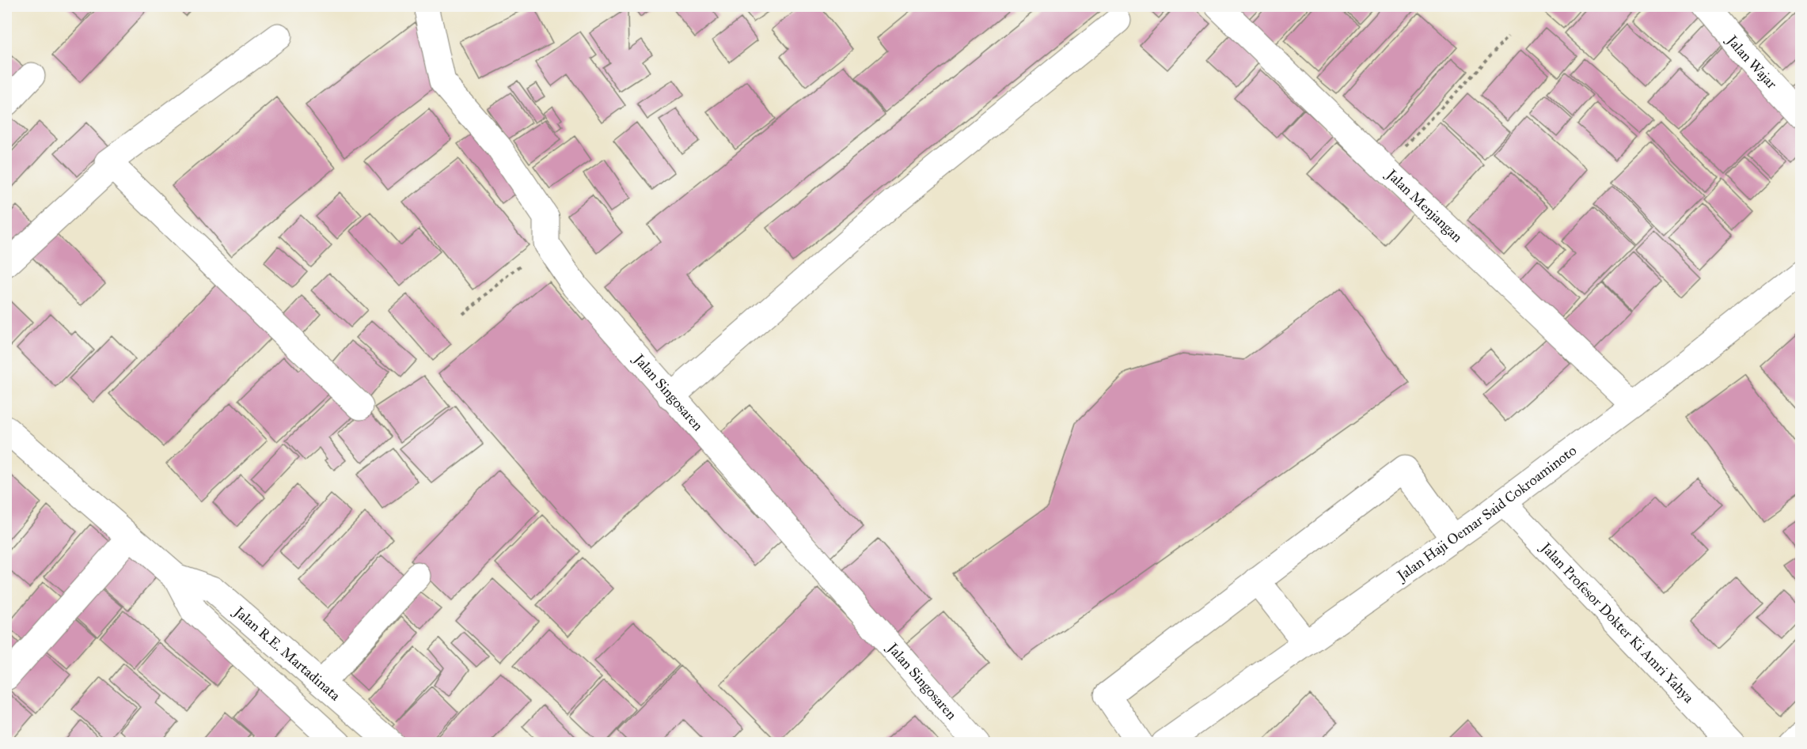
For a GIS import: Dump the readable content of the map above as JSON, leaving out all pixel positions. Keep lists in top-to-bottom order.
{
  "streets": {
    "street": [
      "Jalan Wajar",
      "Jalan Menjangan",
      "Jalan Singosaren",
      "Jalan Haji Oemar Said Cokroaminoto",
      "Jalan Profesor Dokter Ki Amri Yahya",
      "Jalan R.E. Martadinata"
    ]
  },
  "crossings": [
    ["Jalan Menjangan", "Jalan Haji Oemar Said Cokroaminoto"],
    ["Jalan Haji Oemar Said Cokroaminoto", "Jalan Profesor Dokter Ki Amri Yahya"]
  ]
}
